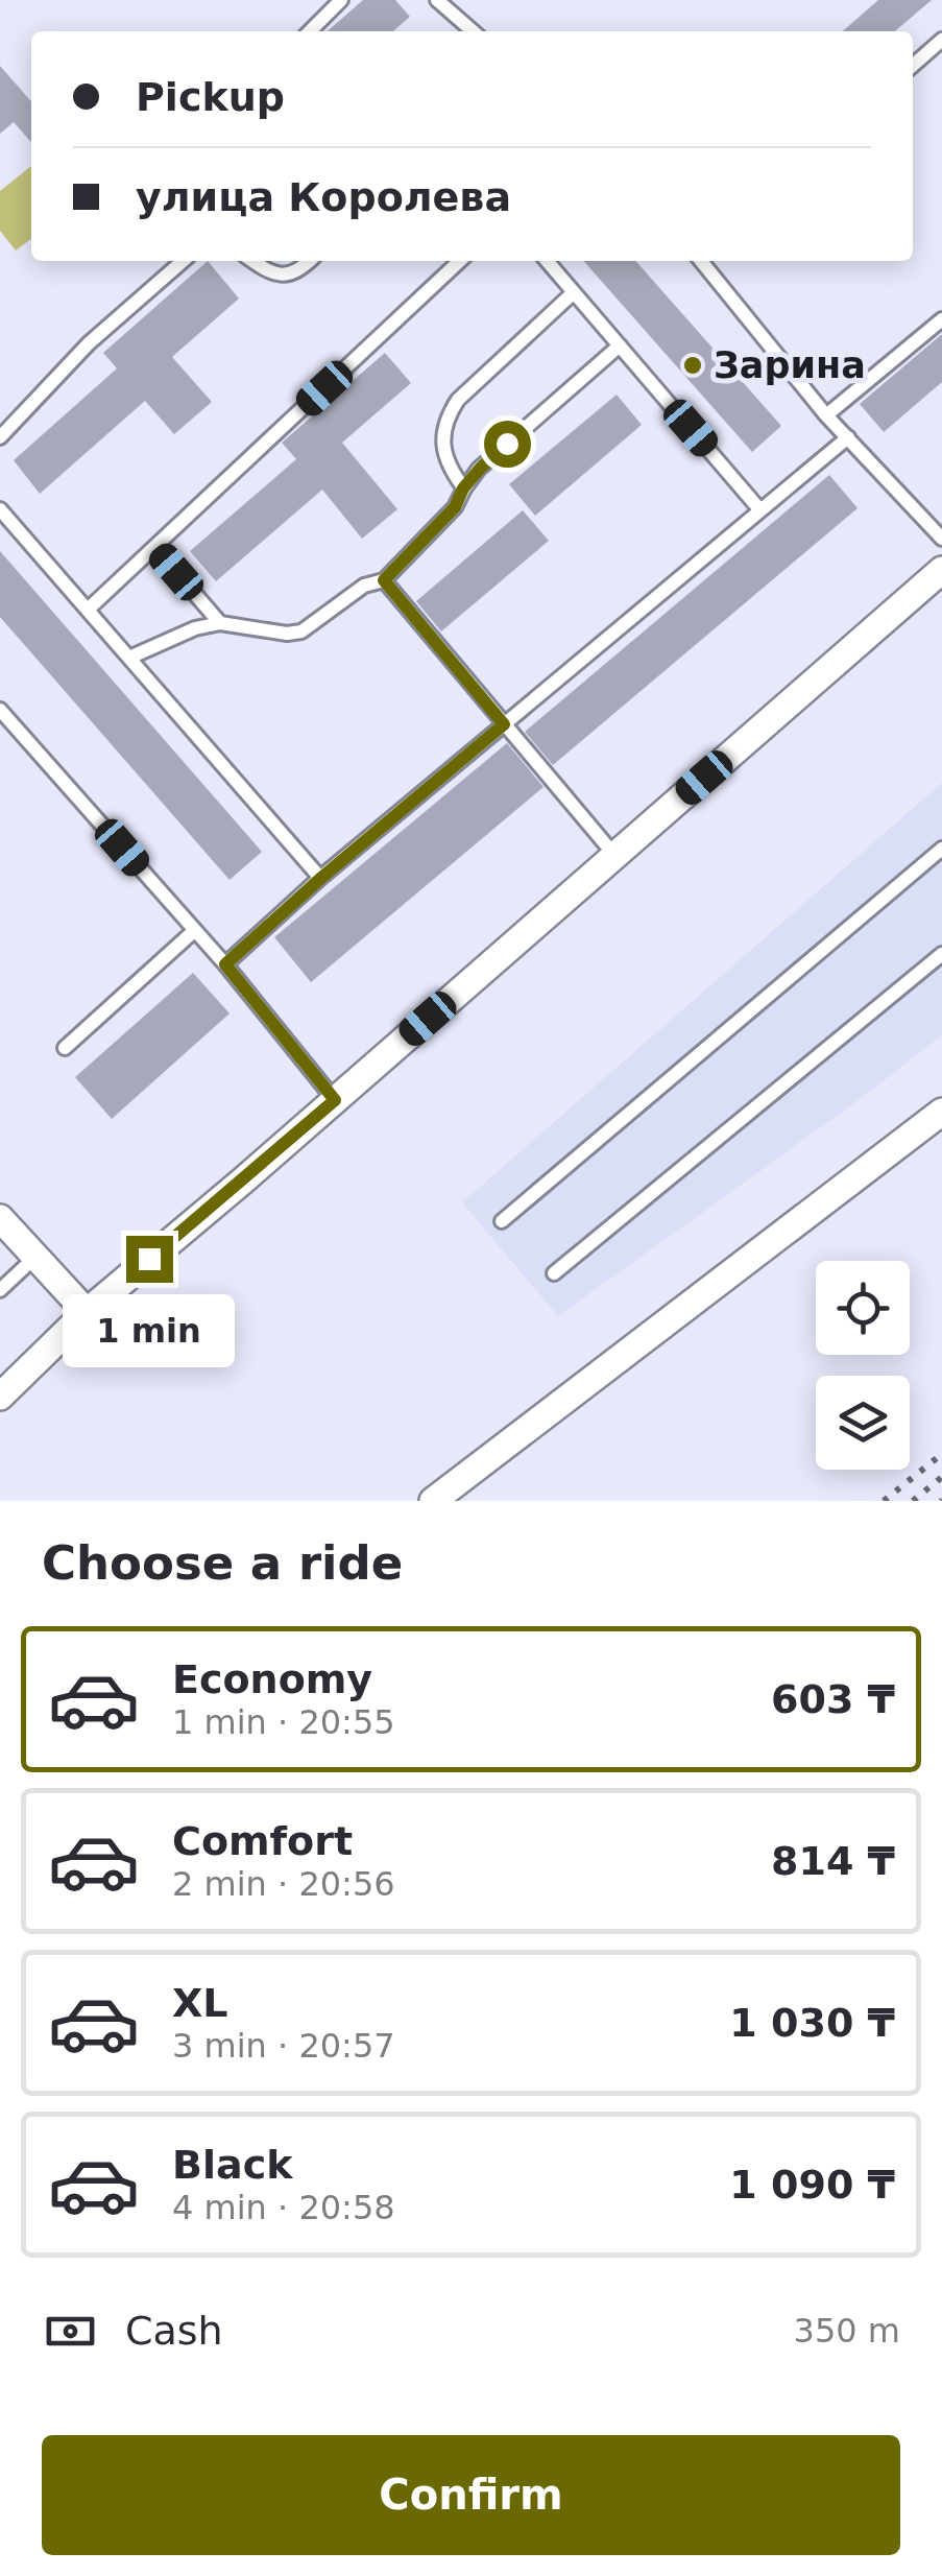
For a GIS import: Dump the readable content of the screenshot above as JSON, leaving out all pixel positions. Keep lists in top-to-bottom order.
{
  "places": ["Зарина"],
  "page": {
    "banner": ["Pickup", "улица Королева"],
    "bubble": "1 min",
    "heading": "Choose a ride",
    "list": [
      {
        "name": "Economy",
        "note": "1 min · 20:55",
        "value": "603 ₸"
      },
      {
        "name": "Comfort",
        "note": "2 min · 20:56",
        "value": "814 ₸"
      },
      {
        "name": "XL",
        "note": "3 min · 20:57",
        "value": "1 030 ₸"
      },
      {
        "name": "Black",
        "note": "4 min · 20:58",
        "value": "1 090 ₸"
      }
    ],
    "pay": ["Cash", "350 m"],
    "buttons": "Confirm"
  }
}
